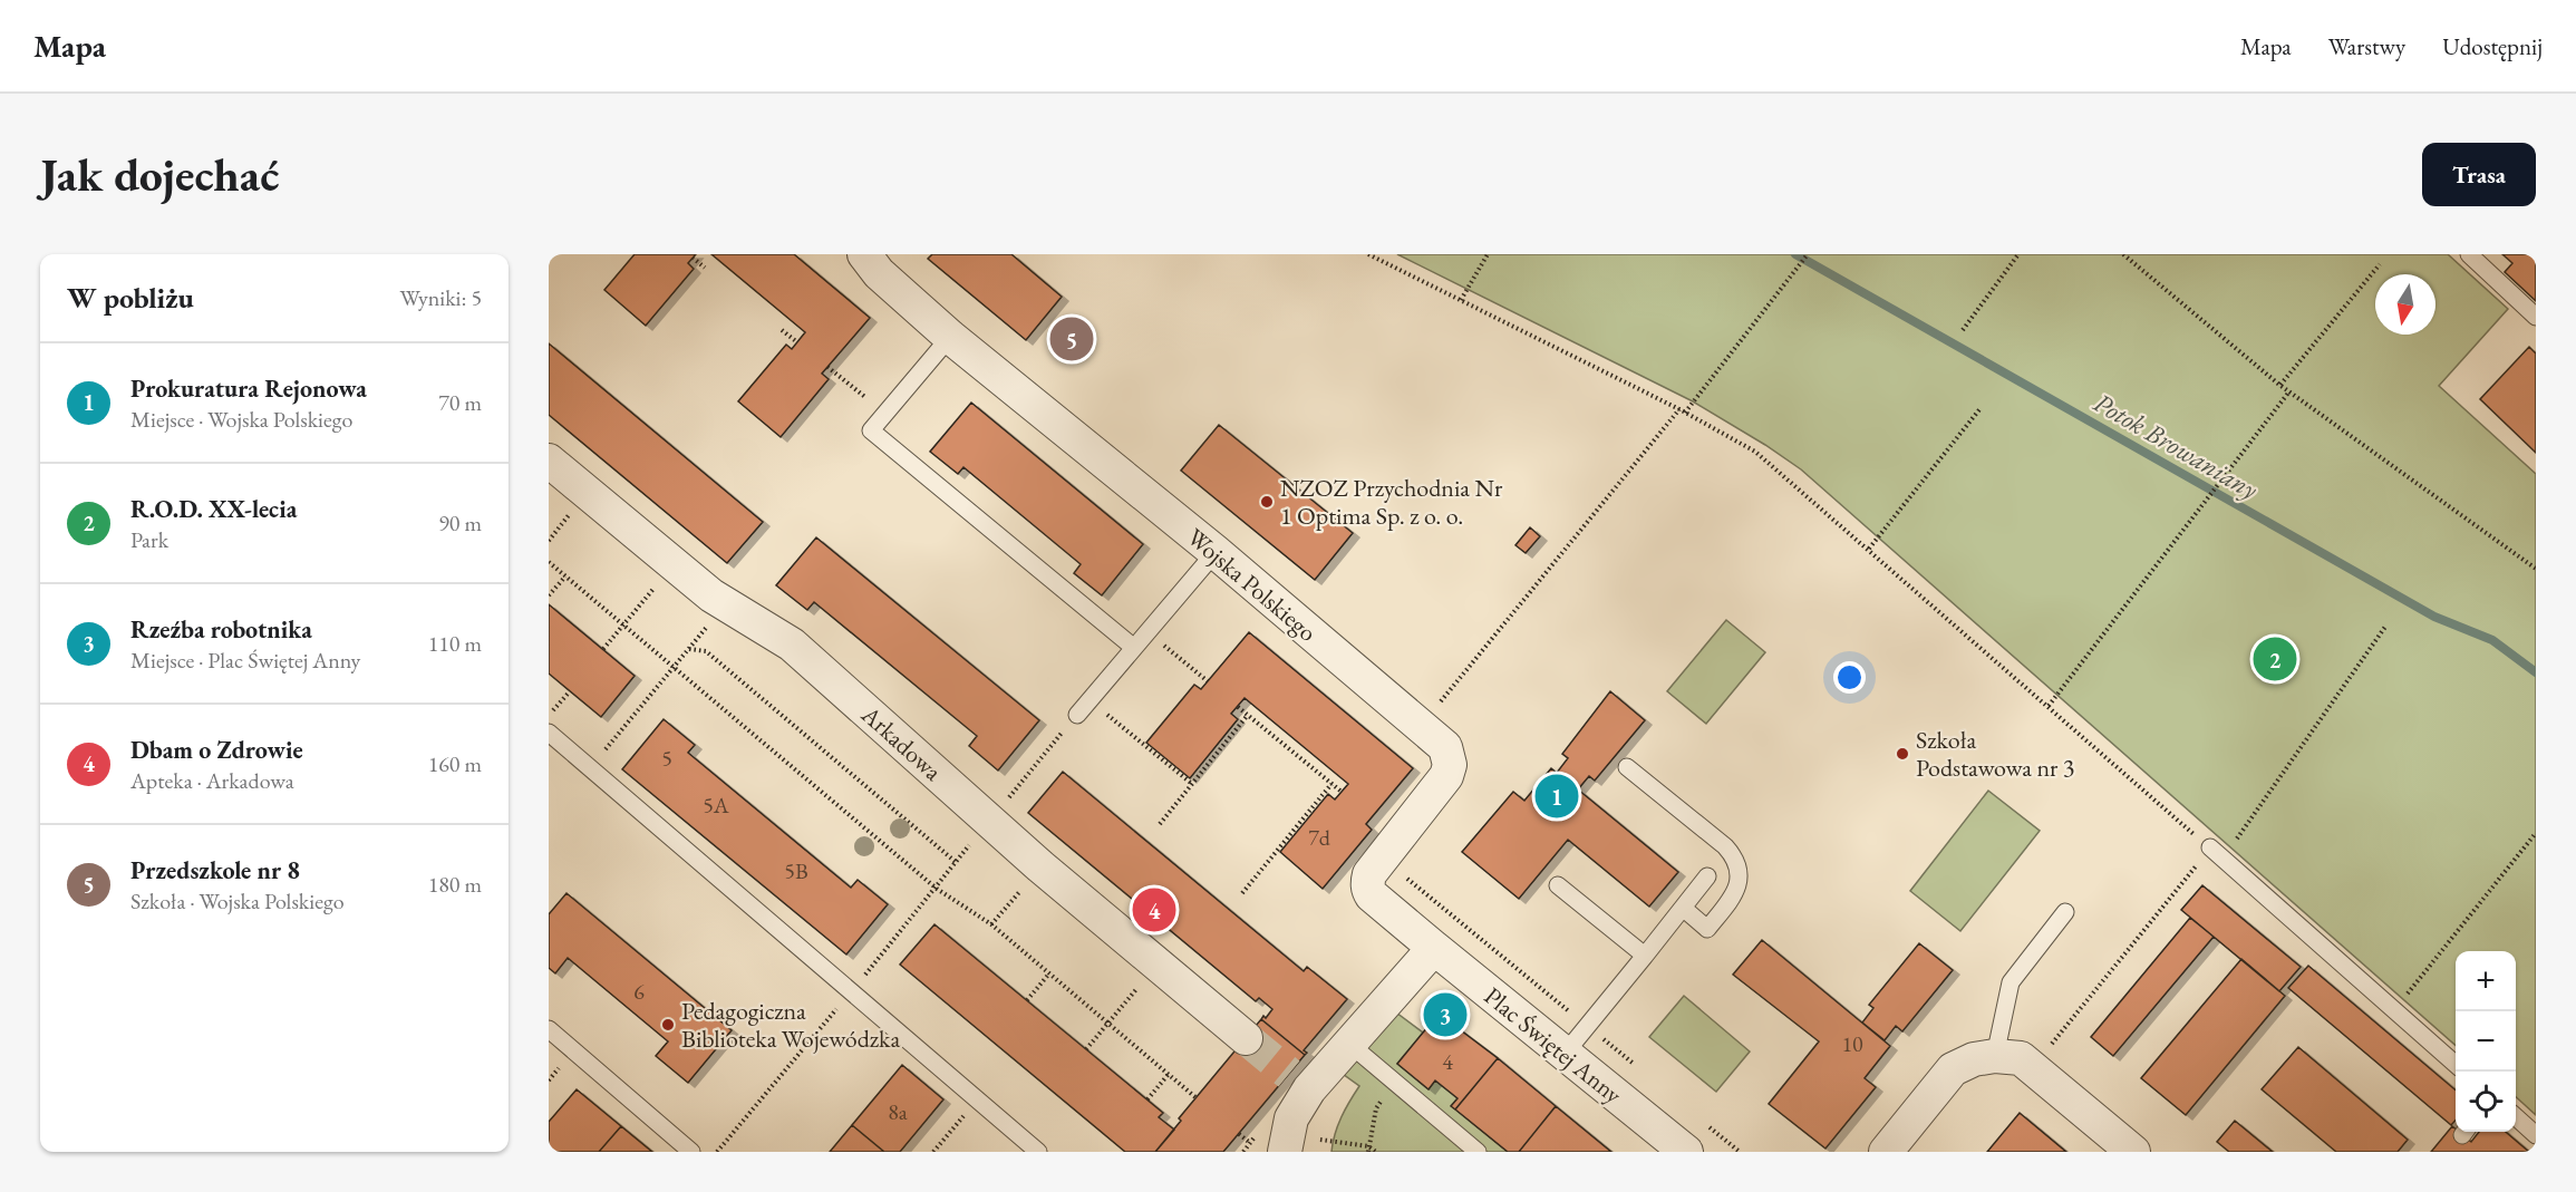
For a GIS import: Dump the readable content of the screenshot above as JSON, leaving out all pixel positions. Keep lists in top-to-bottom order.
{
  "streets": {
    "street": ["Wojska Polskiego", "Arkadowa", "Plac Świętej Anny"]
  },
  "crossings": [
    ["Wojska Polskiego", "Plac Świętej Anny"]
  ],
  "water": ["Potok Browaniany"],
  "places": ["NZOZ Przychodnia Nr 1 Optima Sp. z o. o.", "Szkoła Podstawowa nr 3", "Pedagogiczna Biblioteka Wojewódzka"],
  "house_numbers": [
    "5",
    "5A",
    "7d",
    "5B",
    "6",
    "10",
    "4",
    "8a"
  ],
  "north": "bottom",
  "page": {
    "header": "Mapa",
    "nav": ["Mapa", "Warstwy", "Udostępnij"],
    "buttons": "Trasa",
    "title": "Jak dojechać",
    "heading": ["W pobliżu", "Wyniki: 5"],
    "pins": [
      "5",
      "2",
      "1",
      "4",
      "3"
    ],
    "list": [
      {
        "mark": "1",
        "name": "Prokuratura Rejonowa",
        "note": "Miejsce · Wojska Polskiego",
        "value": "70 m"
      },
      {
        "mark": "2",
        "name": "R.O.D. XX-lecia",
        "note": "Park",
        "value": "90 m"
      },
      {
        "mark": "3",
        "name": "Rzeźba robotnika",
        "note": "Miejsce · Plac Świętej Anny",
        "value": "110 m"
      },
      {
        "mark": "4",
        "name": "Dbam o Zdrowie",
        "note": "Apteka · Arkadowa",
        "value": "160 m"
      },
      {
        "mark": "5",
        "name": "Przedszkole nr 8",
        "note": "Szkoła · Wojska Polskiego",
        "value": "180 m"
      }
    ],
    "map_buttons": ["+", "−"]
  }
}
